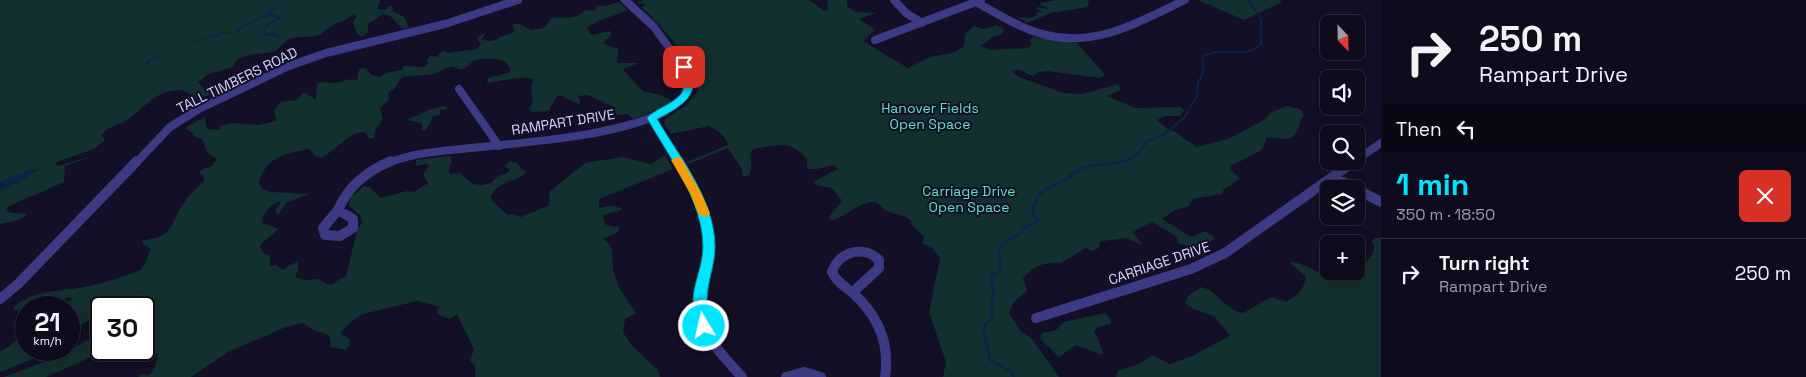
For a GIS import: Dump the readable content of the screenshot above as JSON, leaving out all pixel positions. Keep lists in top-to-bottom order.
{
  "streets": {
    "street": ["TALL TIMBERS ROAD", "RAMPART DRIVE", "CARRIAGE DRIVE"]
  },
  "parks": ["Hanover Fields Open Space", "Carriage Drive Open Space"],
  "north": "bottom",
  "page": {
    "turn": ["250 m", "Rampart Drive"],
    "map_buttons": "+",
    "then": "Then",
    "heading": ["1 min", "350 m · 18:50"],
    "list": [
      {
        "name": "Turn right",
        "note": "Rampart Drive",
        "value": "250 m"
      }
    ],
    "speed": "21 km/h",
    "limit": "30"
  }
}
